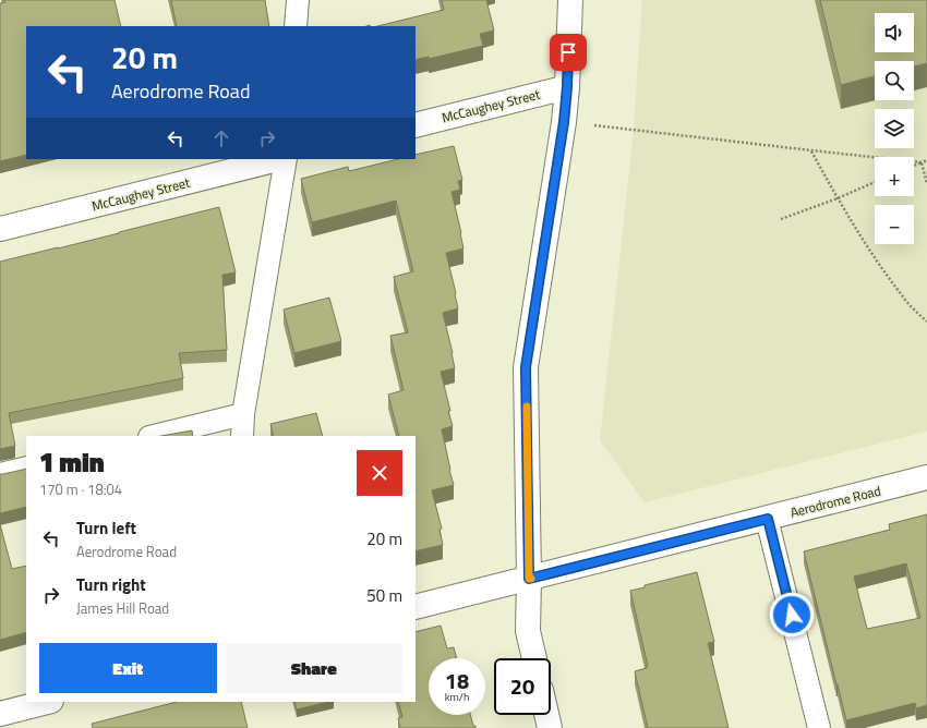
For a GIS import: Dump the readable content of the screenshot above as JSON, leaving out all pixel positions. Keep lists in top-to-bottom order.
{
  "streets": {
    "street": ["McCaughey Street", "Aerodrome Road"]
  },
  "page": {
    "map_buttons": ["+", "−"],
    "turn": ["20 m", "Aerodrome Road"],
    "heading": ["1 min", "170 m · 18:04"],
    "list": [
      {
        "name": "Turn left",
        "note": "Aerodrome Road",
        "value": "20 m"
      },
      {
        "name": "Turn right",
        "note": "James Hill Road",
        "value": "50 m"
      }
    ],
    "buttons": ["Exit", "Share"],
    "speed": "18 km/h",
    "limit": "20"
  }
}
